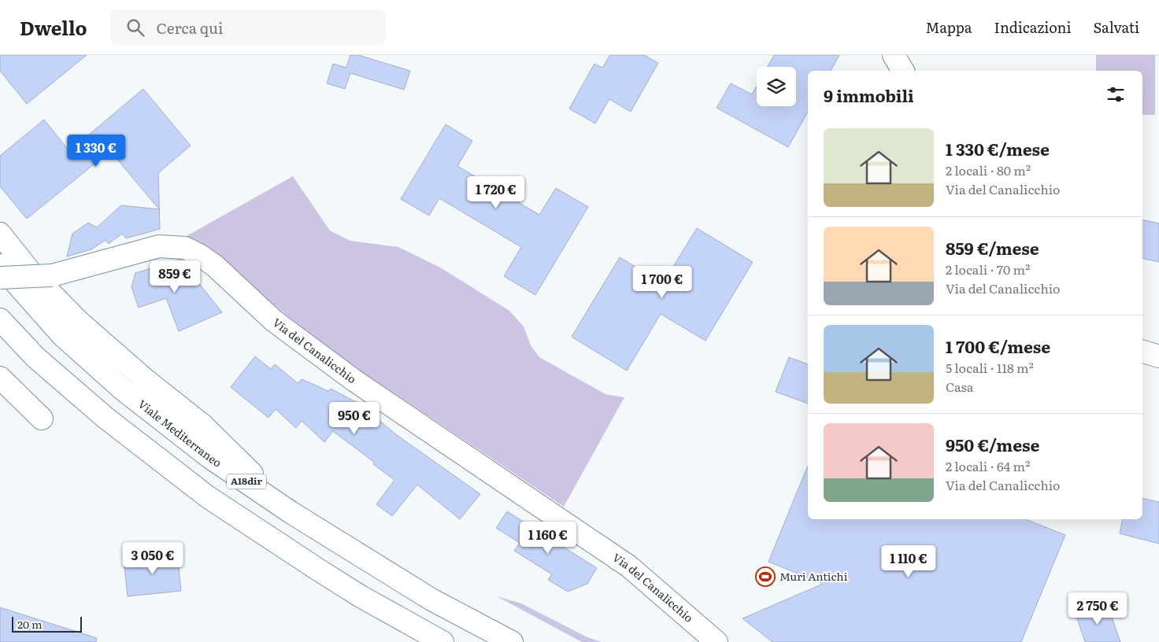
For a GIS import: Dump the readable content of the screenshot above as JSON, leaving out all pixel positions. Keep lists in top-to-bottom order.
{
  "streets": {
    "main road": ["Via del Canalicchio", "Viale Mediterraneo", "A18dir"]
  },
  "crossings": [
    ["Via del Canalicchio", "Viale Mediterraneo"]
  ],
  "places": {
    "sports": ["Muri Antichi"]
  },
  "scale_bar": "20 m",
  "page": {
    "header": "Dwello",
    "search": "Cerca qui",
    "nav": ["Mappa", "Indicazioni", "Salvati"],
    "heading": "9 immobili",
    "list": [
      {
        "name": "1 330 €/mese",
        "note": "2 locali · 80 m² · Via del Canalicchio"
      },
      {
        "name": "859 €/mese",
        "note": "2 locali · 70 m² · Via del Canalicchio"
      },
      {
        "name": "1 700 €/mese",
        "note": "5 locali · 118 m² · Casa"
      },
      {
        "name": "950 €/mese",
        "note": "2 locali · 64 m² · Via del Canalicchio"
      }
    ],
    "price": [
      "1 330 €",
      "1 720 €",
      "859 €",
      "1 700 €",
      "950 €",
      "1 160 €",
      "3 050 €",
      "1 110 €",
      "2 750 €"
    ],
    "scale": "20 m"
  }
}
